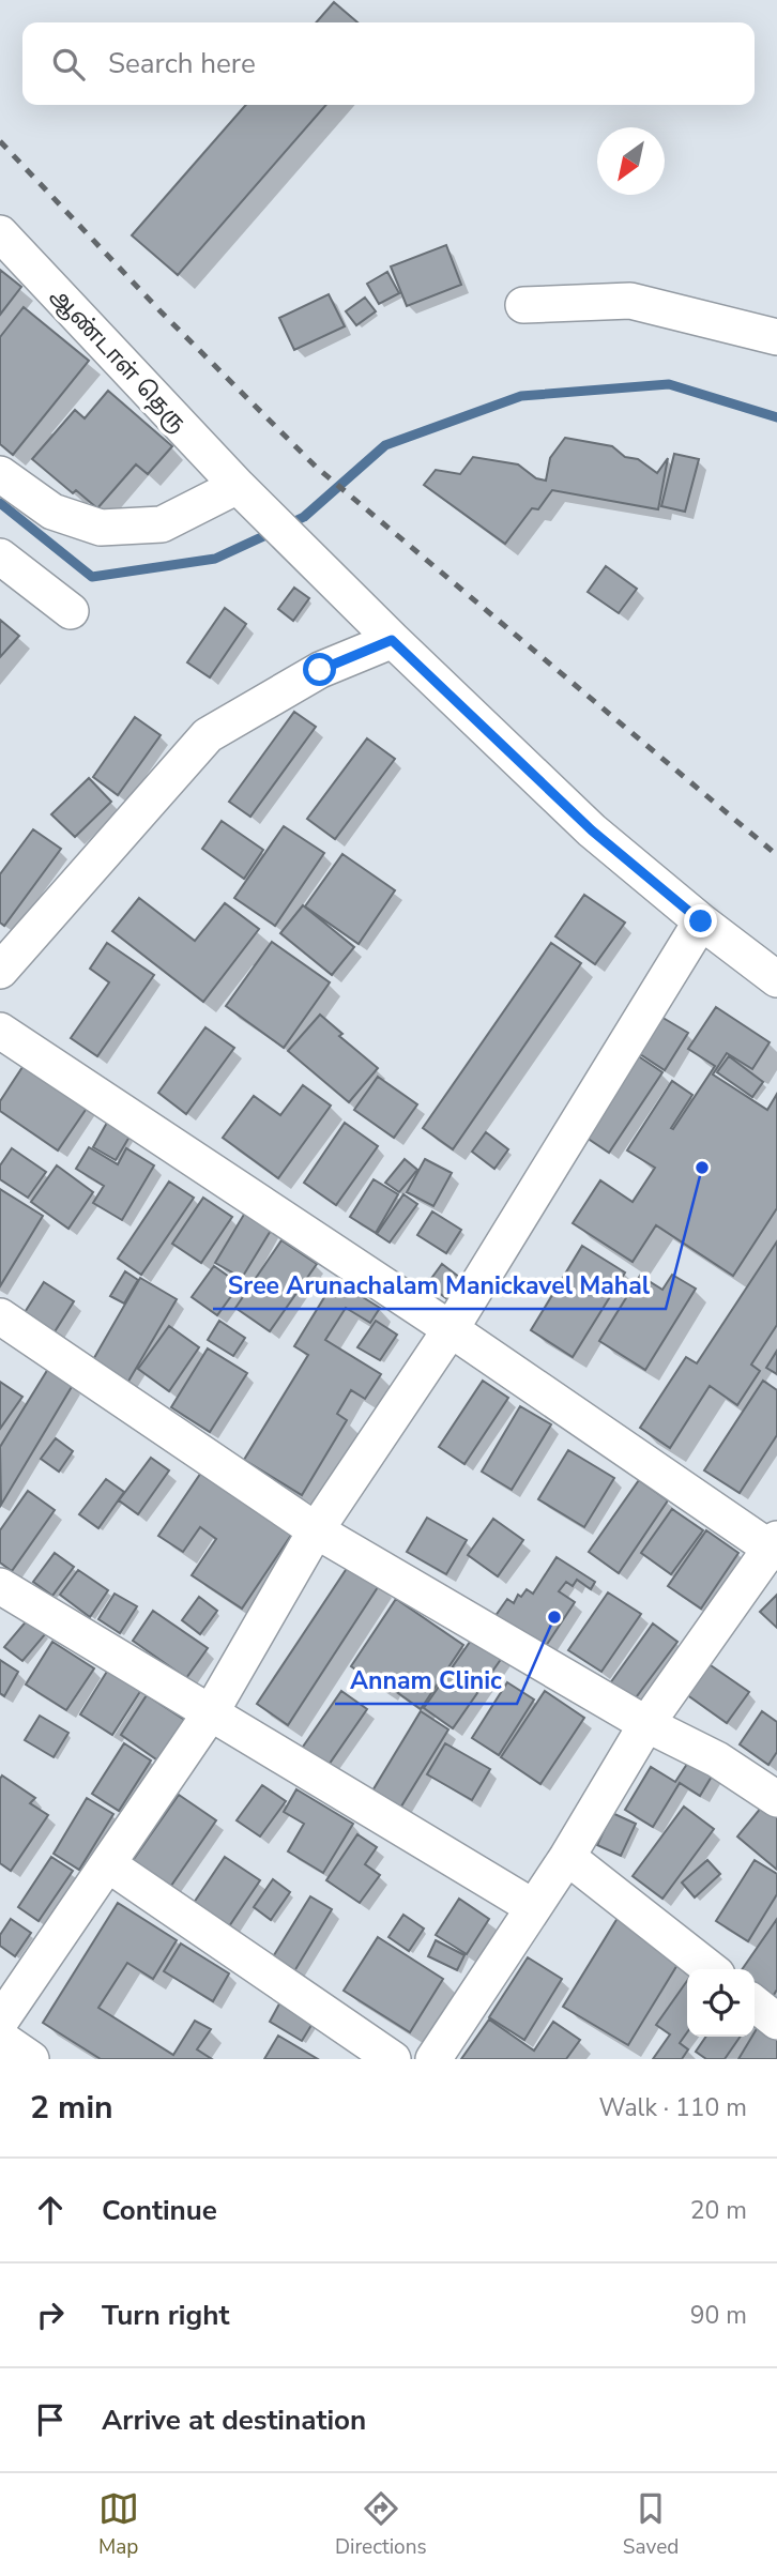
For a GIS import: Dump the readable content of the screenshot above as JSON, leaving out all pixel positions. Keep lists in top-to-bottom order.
{
  "streets": {
    "street": ["ஆண்டாள் தெரு"]
  },
  "places": ["Sree Arunachalam Manickavel Mahal", "Annam Clinic"],
  "north": "bottom left",
  "page": {
    "search": "Search here",
    "heading": ["2 min", "Walk · 110 m"],
    "list": [
      ["Continue", "20 m"],
      ["Turn right", "90 m"],
      "Arrive at destination"
    ],
    "nav": ["Map", "Directions", "Saved"]
  }
}
